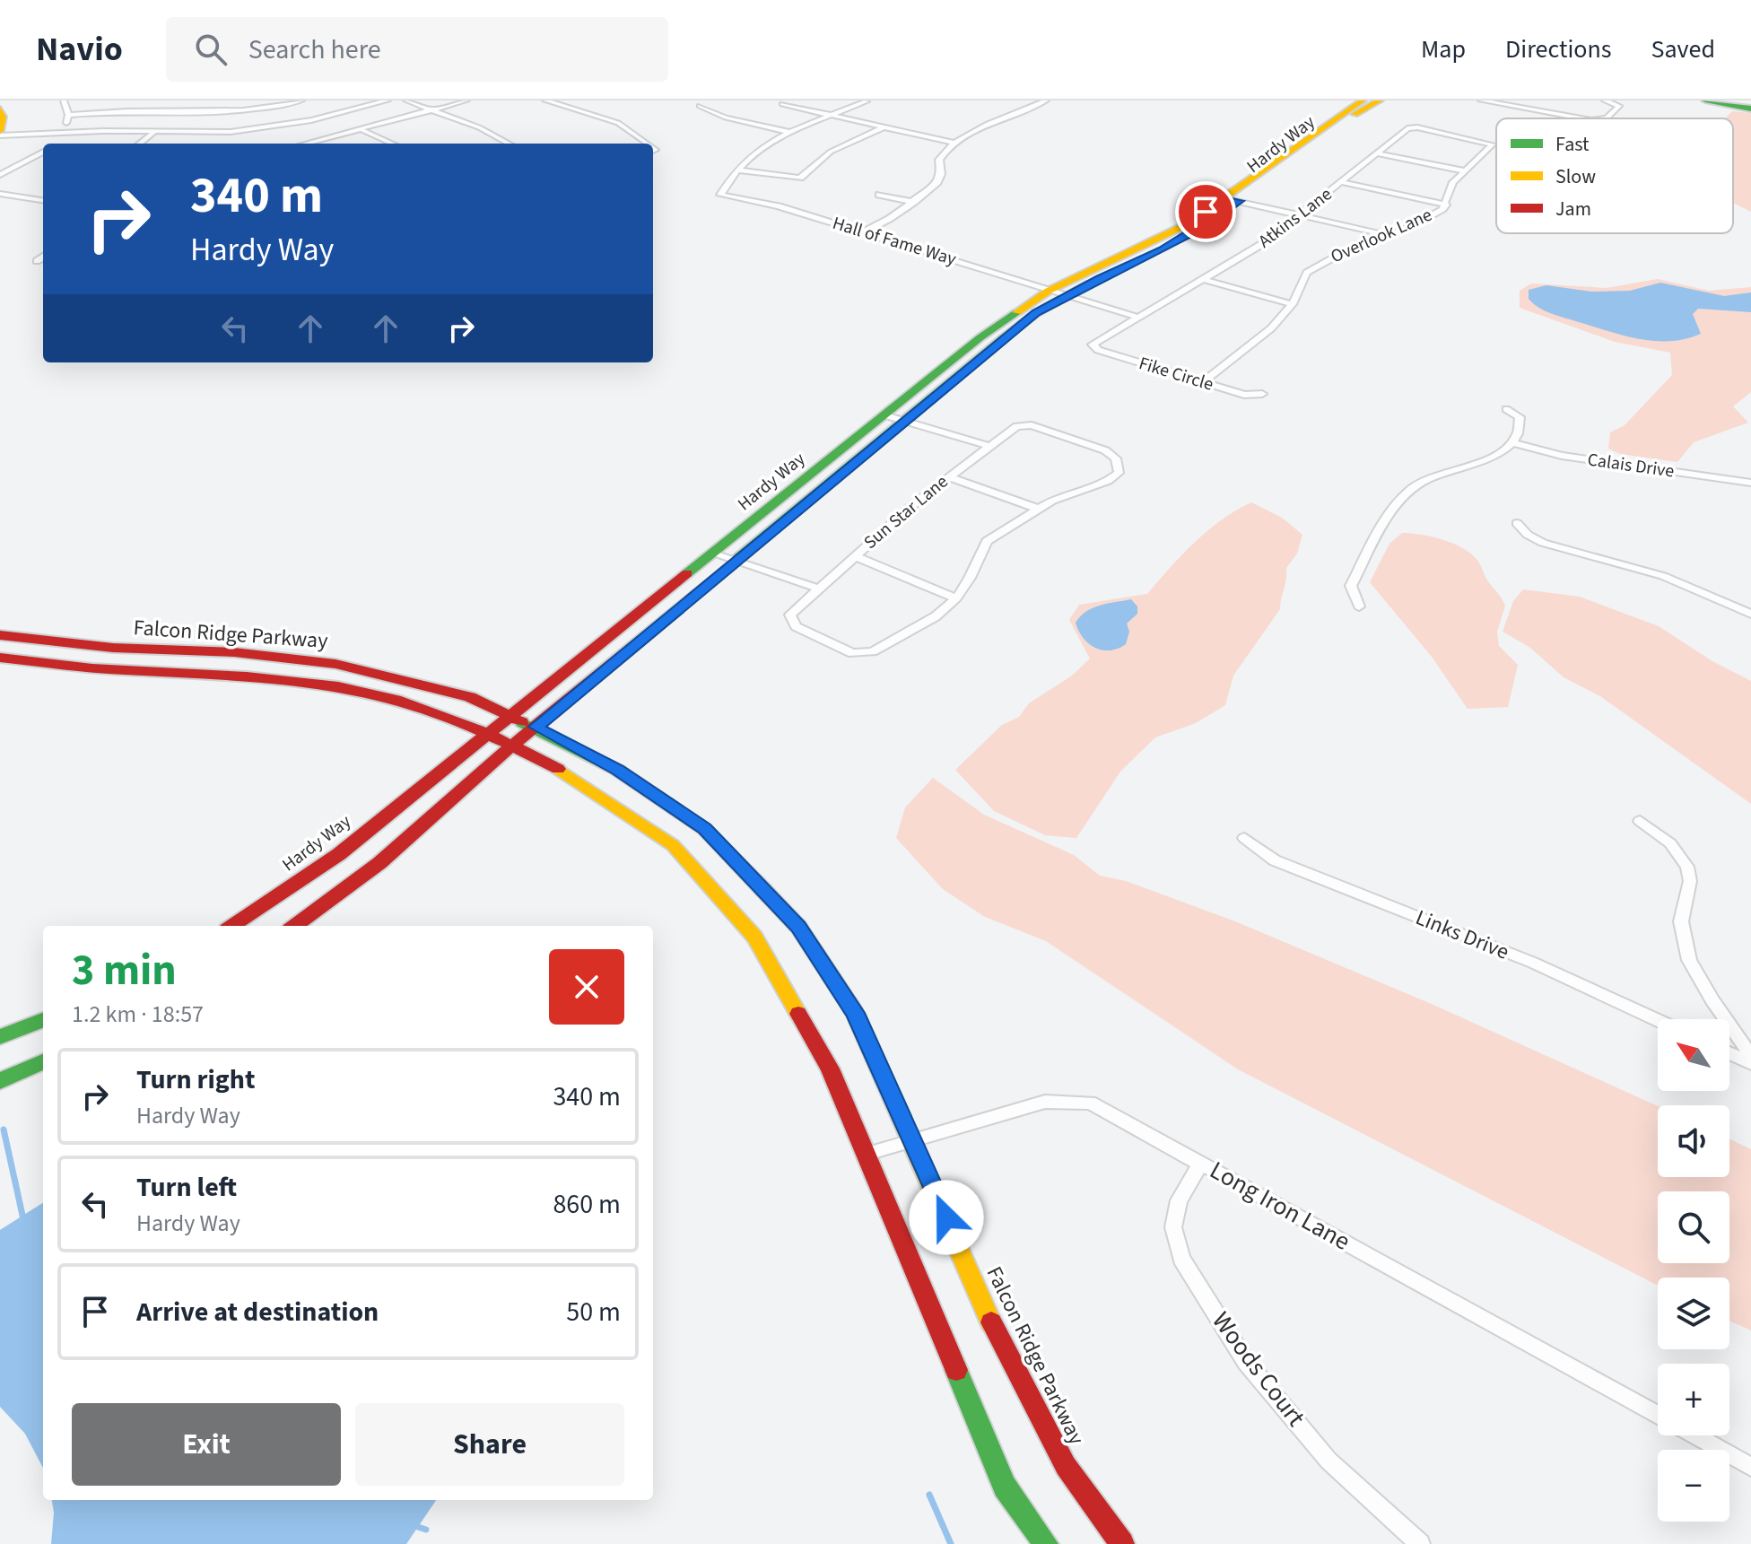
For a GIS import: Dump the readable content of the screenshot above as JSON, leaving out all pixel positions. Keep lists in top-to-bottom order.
{
  "streets": {
    "main road": ["Hardy Way", "Falcon Ridge Parkway"],
    "street": [
      "Atkins Lane",
      "Overlook Lane",
      "Hall of Fame Way",
      "Fike Circle",
      "Calais Drive",
      "Sun Star Lane",
      "Links Drive",
      "Long Iron Lane",
      "Woods Court"
    ]
  },
  "crossings": [
    ["Hardy Way", "Hall of Fame Way"],
    ["Hardy Way", "Falcon Ridge Parkway"],
    ["Atkins Lane", "Overlook Lane"],
    ["Atkins Lane", "Hall of Fame Way"],
    ["Atkins Lane", "Fike Circle"],
    ["Overlook Lane", "Fike Circle"],
    ["Falcon Ridge Parkway", "Long Iron Lane"],
    ["Long Iron Lane", "Woods Court"]
  ],
  "legend": ["Fast", "Slow", "Jam"],
  "north": "top left",
  "page": {
    "header": "Navio",
    "search": "Search here",
    "nav": ["Map", "Directions", "Saved"],
    "turn": ["340 m", "Hardy Way"],
    "heading": ["3 min", "1.2 km · 18:57"],
    "map_buttons": ["+", "−"],
    "list": [
      {
        "name": "Turn right",
        "note": "Hardy Way",
        "value": "340 m"
      },
      {
        "name": "Turn left",
        "note": "Hardy Way",
        "value": "860 m"
      },
      {
        "name": "Arrive at destination",
        "value": "50 m"
      }
    ],
    "buttons": ["Exit", "Share"]
  }
}
